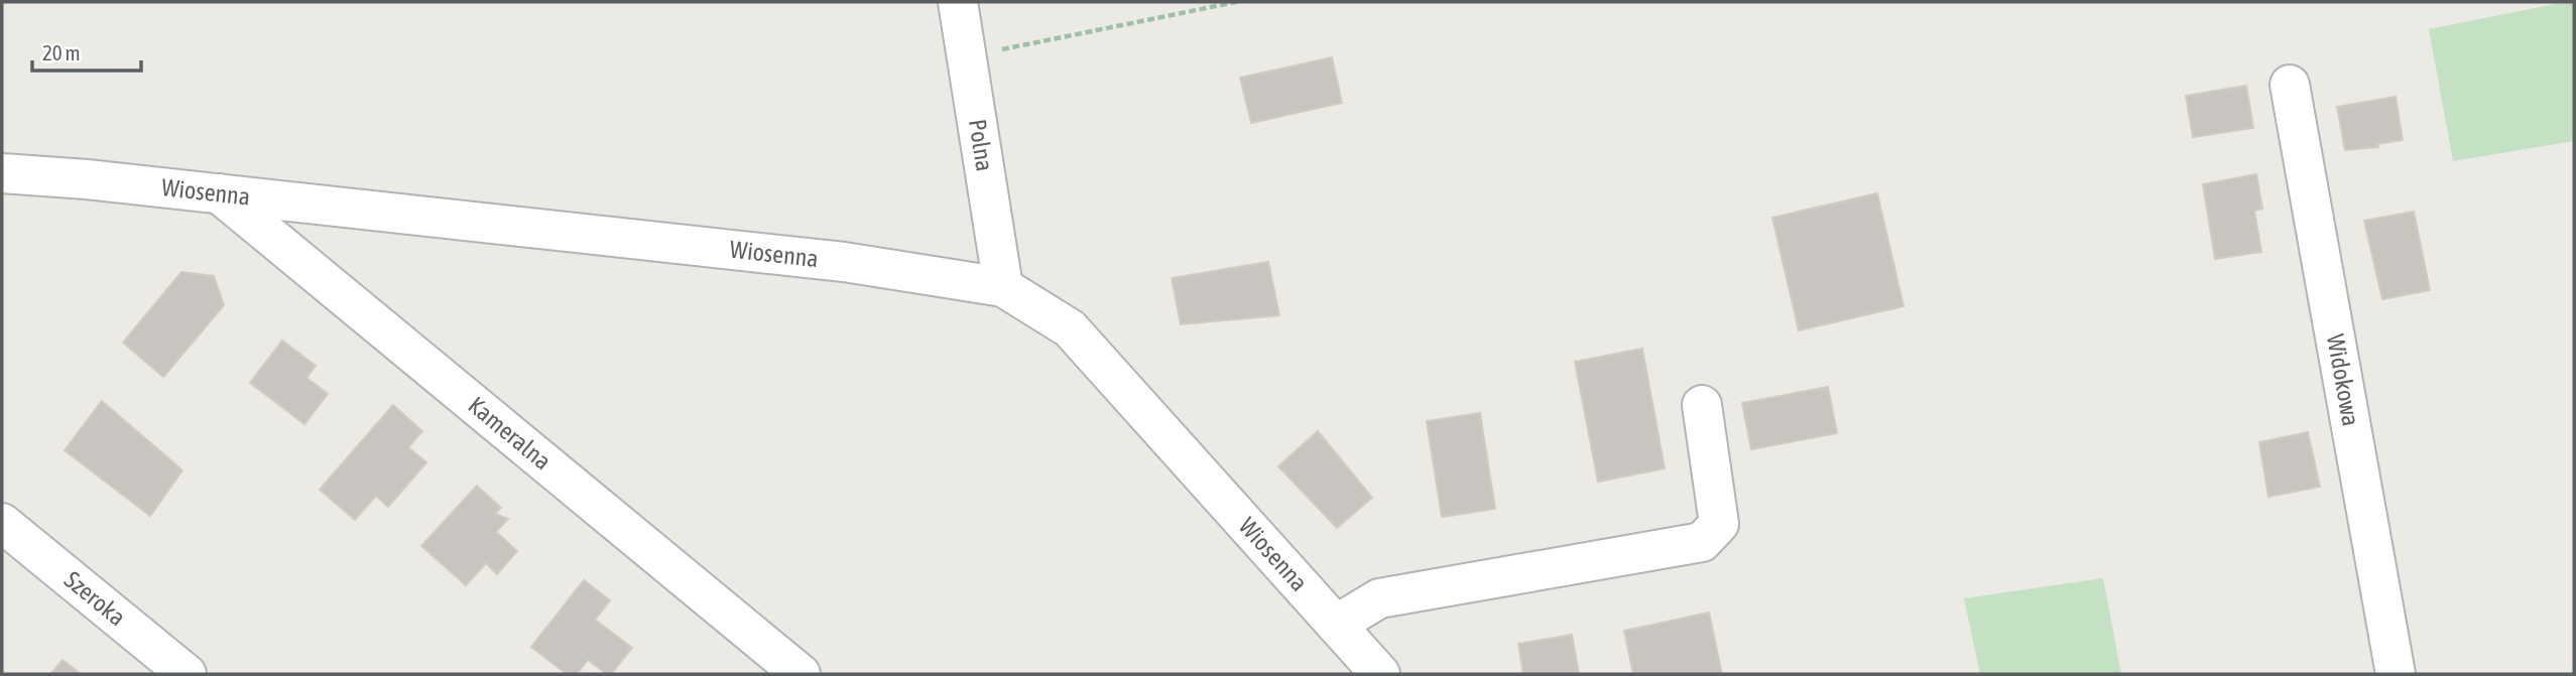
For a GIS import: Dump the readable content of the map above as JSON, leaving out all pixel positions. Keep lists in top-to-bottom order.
{
  "streets": {
    "street": [
      "Polna",
      "Wiosenna",
      "Widokowa",
      "Kameralna",
      "Szeroka"
    ]
  },
  "crossings": [
    ["Polna", "Wiosenna"],
    ["Wiosenna", "Kameralna"]
  ],
  "scale_bar": "20 m"
}
